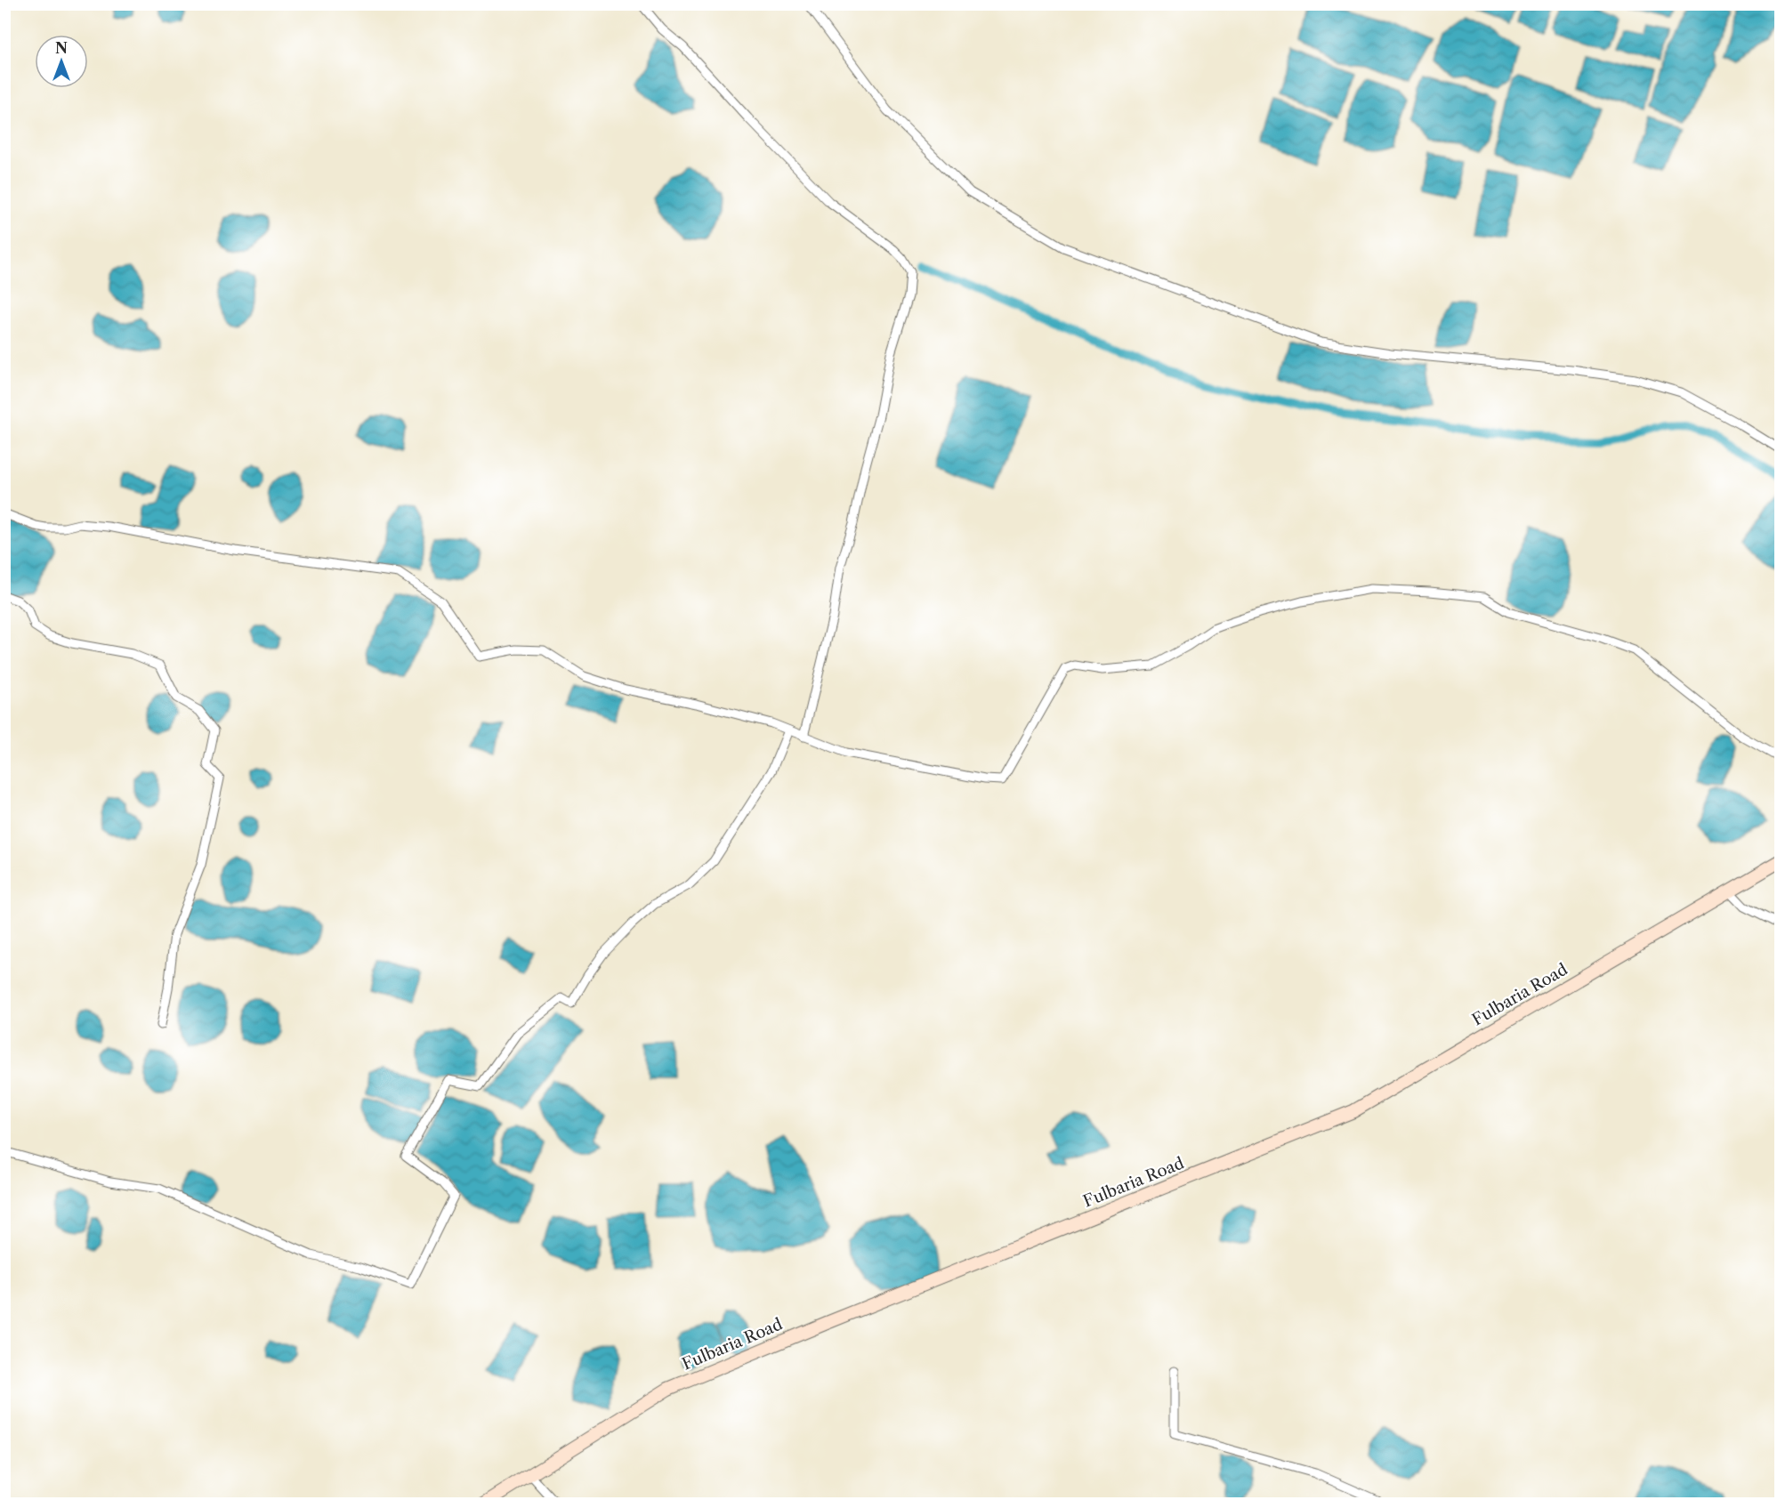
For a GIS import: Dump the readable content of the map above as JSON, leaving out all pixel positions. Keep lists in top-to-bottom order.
{
  "streets": {
    "main road": ["Fulbaria Road"]
  },
  "north": "top"
}
